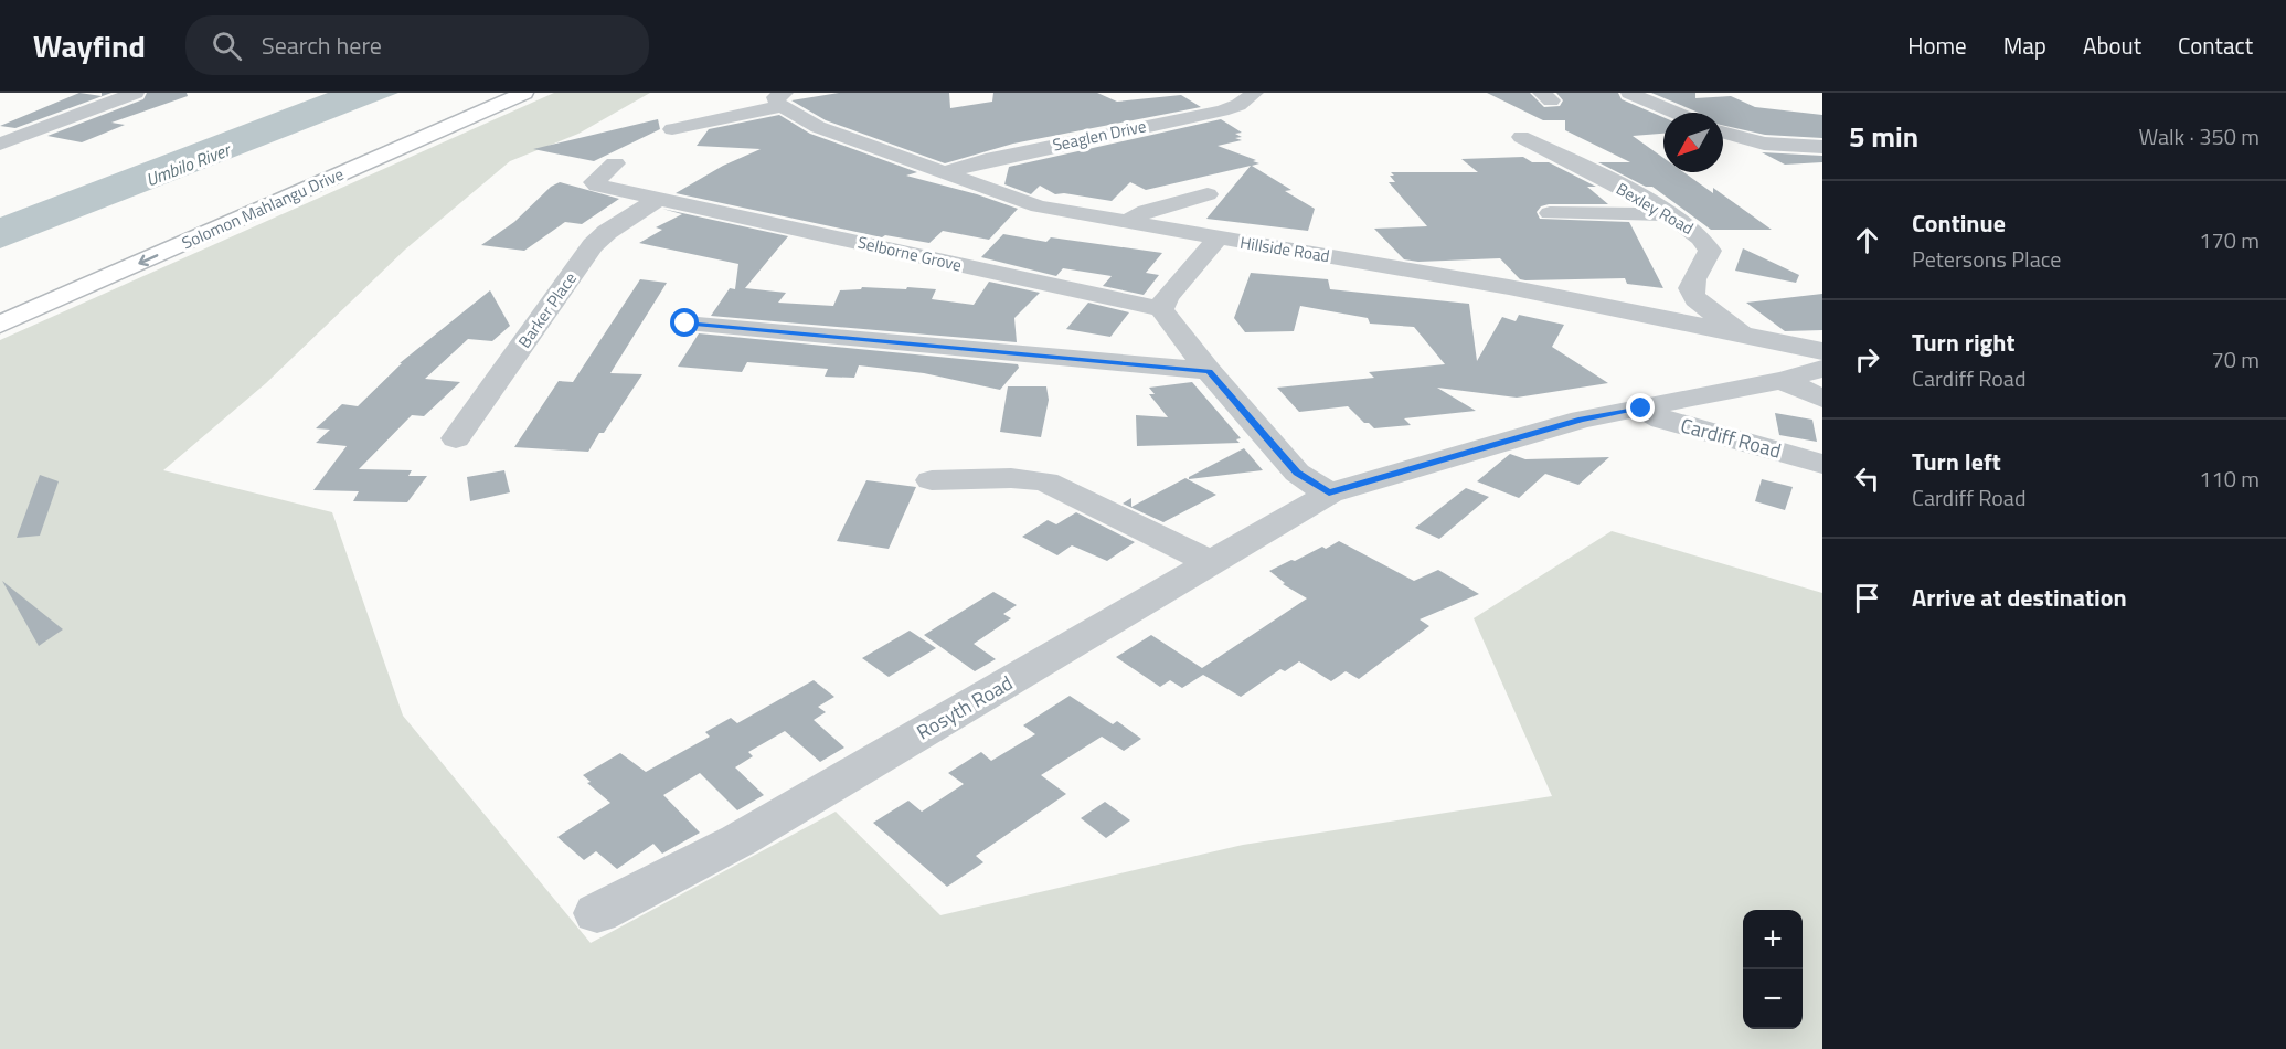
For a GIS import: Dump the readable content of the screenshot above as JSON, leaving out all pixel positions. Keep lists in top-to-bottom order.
{
  "streets": {
    "highway": ["Solomon Mahlangu Drive"],
    "street": [
      "Seaglen Drive",
      "Bexley Road",
      "Hillside Road",
      "Selborne Grove",
      "Barker Place",
      "Cardiff Road",
      "Rosyth Road"
    ]
  },
  "crossings": [
    ["Seaglen Drive", "Hillside Road"],
    ["Bexley Road", "Hillside Road"],
    ["Selborne Grove", "Barker Place"],
    ["Cardiff Road", "Rosyth Road"]
  ],
  "water": ["Umbilo River"],
  "north": "bottom left",
  "page": {
    "header": "Wayfind",
    "search": "Search here",
    "nav": [
      "Home",
      "Map",
      "About",
      "Contact"
    ],
    "heading": ["5 min", "Walk · 350 m"],
    "list": [
      ["Continue", "Petersons Place", "170 m"],
      ["Turn right", "Cardiff Road", "70 m"],
      ["Turn left", "Cardiff Road", "110 m"],
      "Arrive at destination"
    ],
    "map_buttons": ["+", "−"]
  }
}
